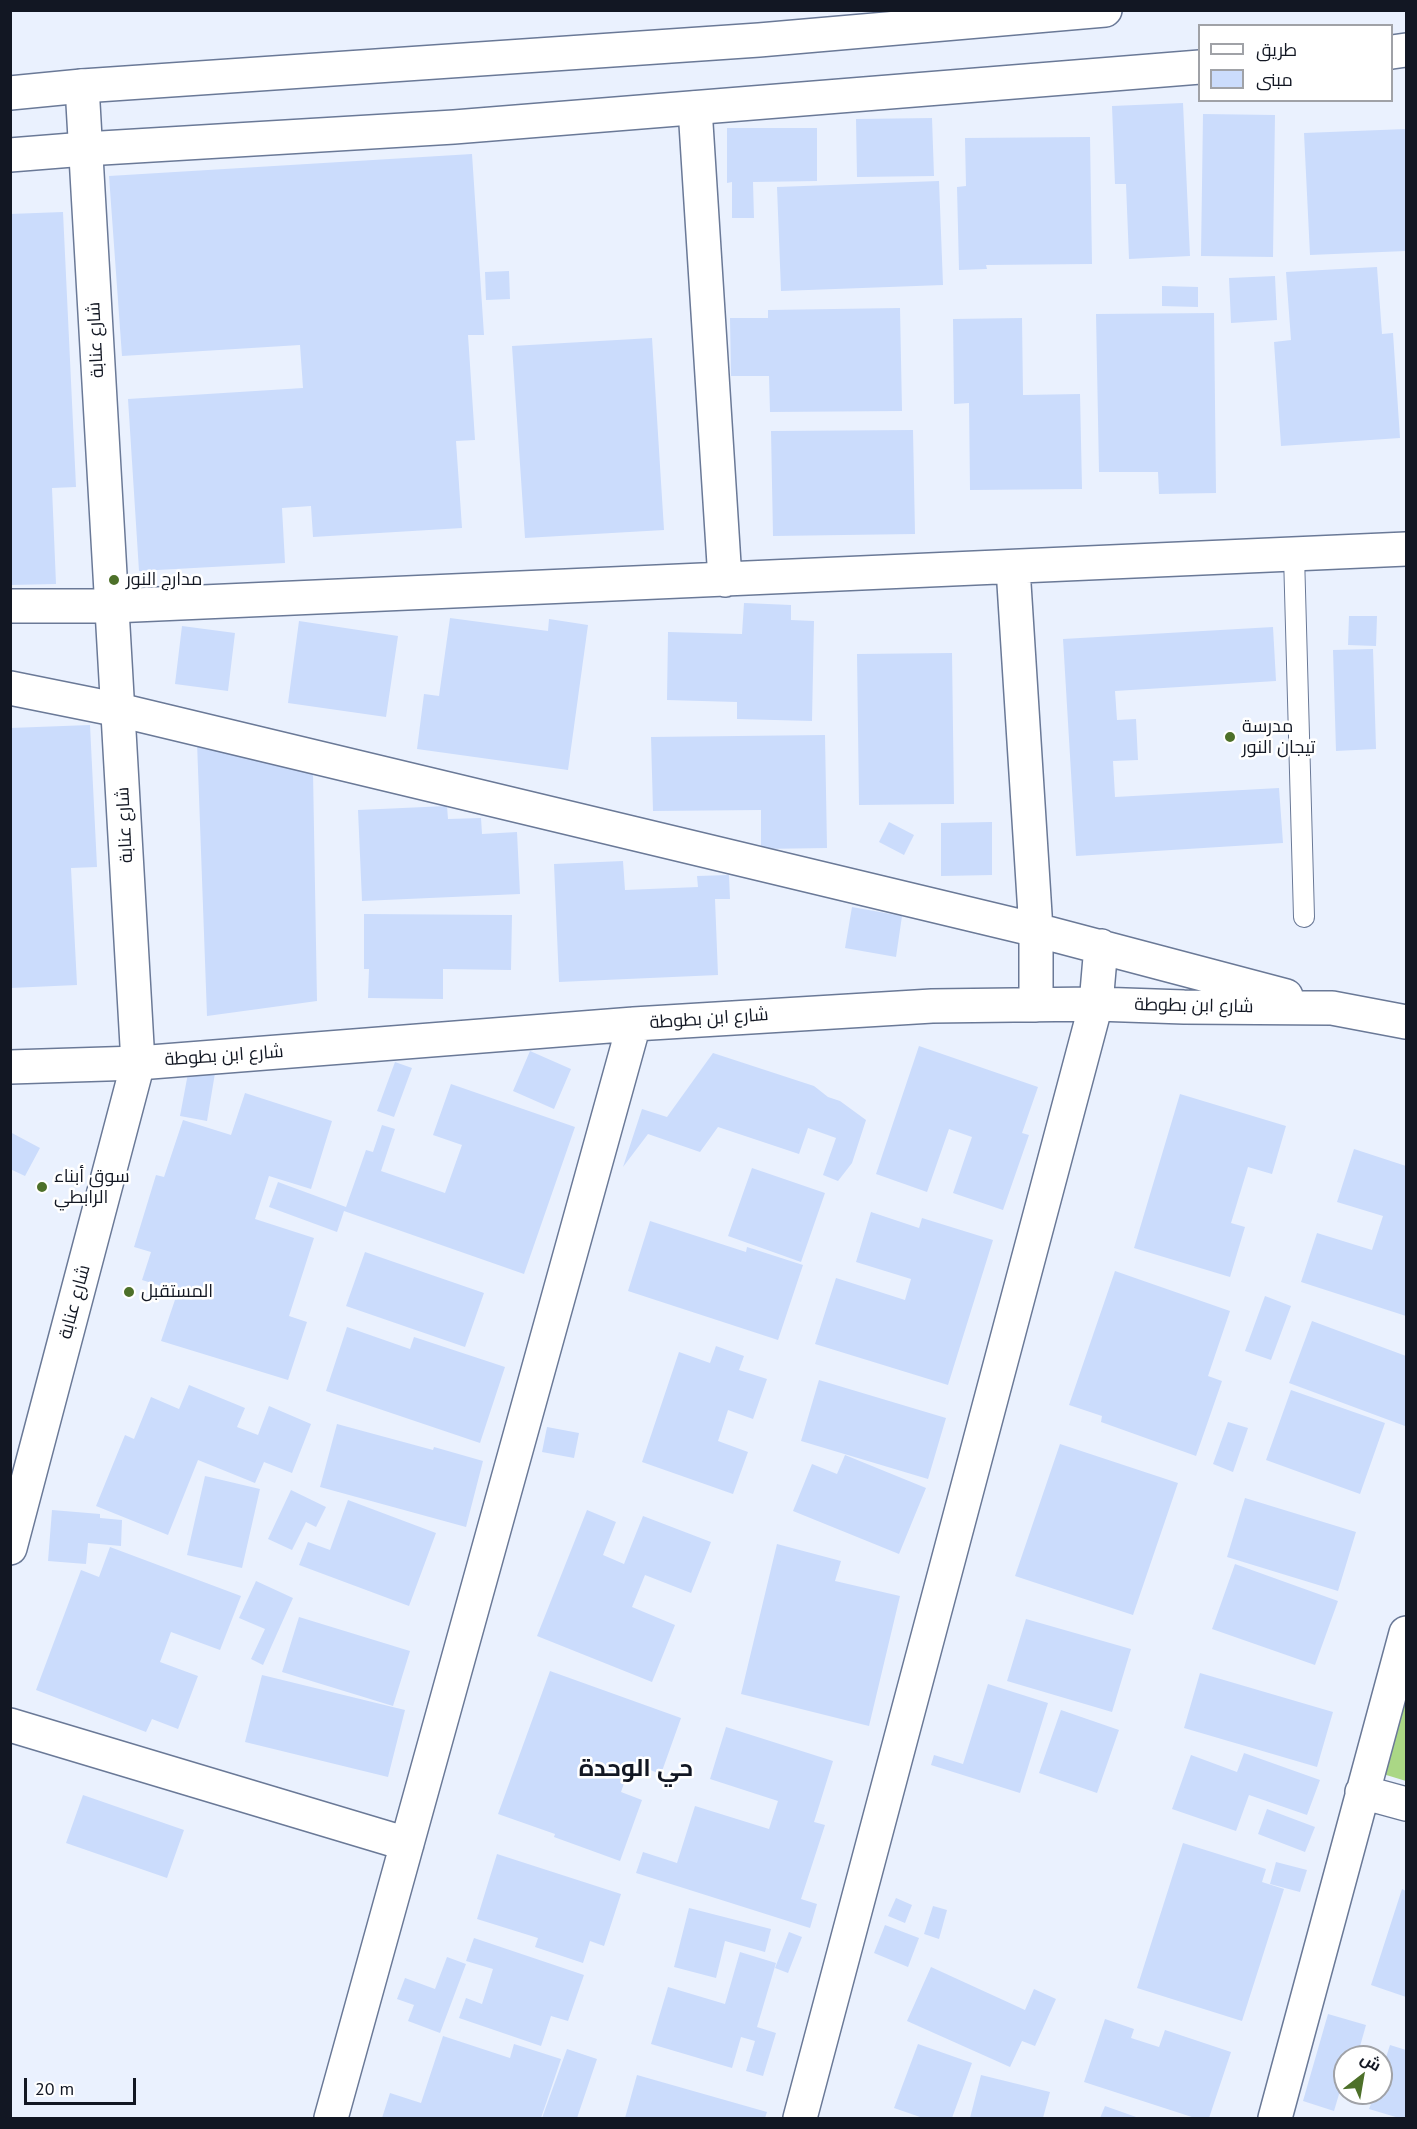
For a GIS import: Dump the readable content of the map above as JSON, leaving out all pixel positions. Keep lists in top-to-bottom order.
{
  "streets": {
    "street": ["شارع عنابة", "شارع ابن بطوطة"]
  },
  "crossings": [
    ["شارع عنابة", "شارع ابن بطوطة"]
  ],
  "districts": ["حي الوحدة"],
  "places": [
    "مدارج النور",
    "مدرسة تيجان النور",
    "سوق أبناء الرابطي",
    "المستقبل"
  ],
  "legend": ["طريق", "مبنى"],
  "scale_bar": "20 m",
  "north": "top right"
}
